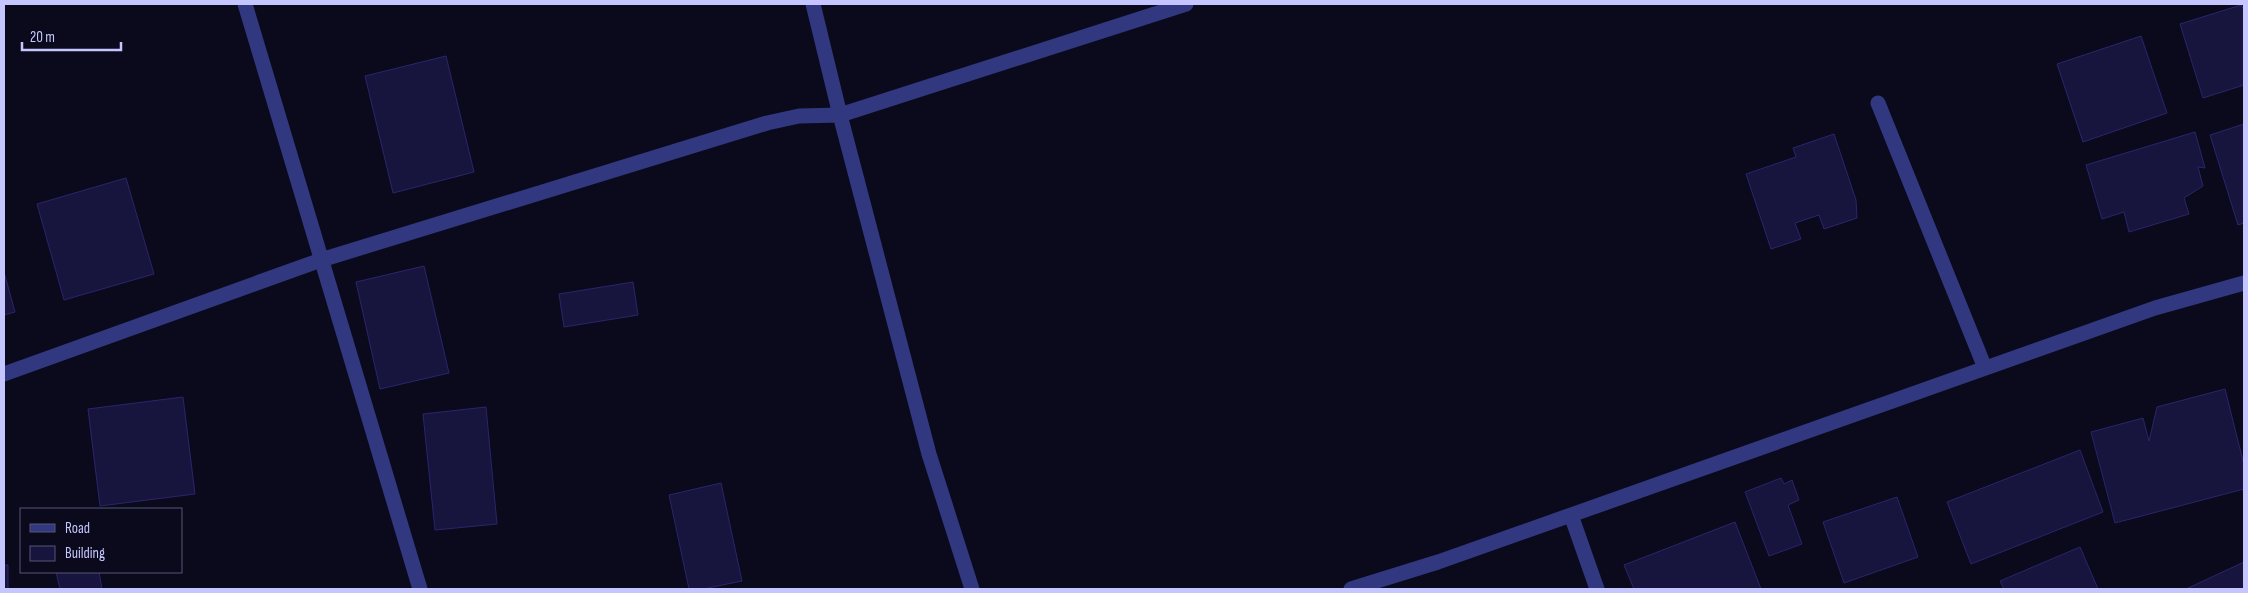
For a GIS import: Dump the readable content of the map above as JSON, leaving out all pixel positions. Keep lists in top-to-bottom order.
{
  "legend": ["Road", "Building"],
  "scale_bar": "20 m"
}
